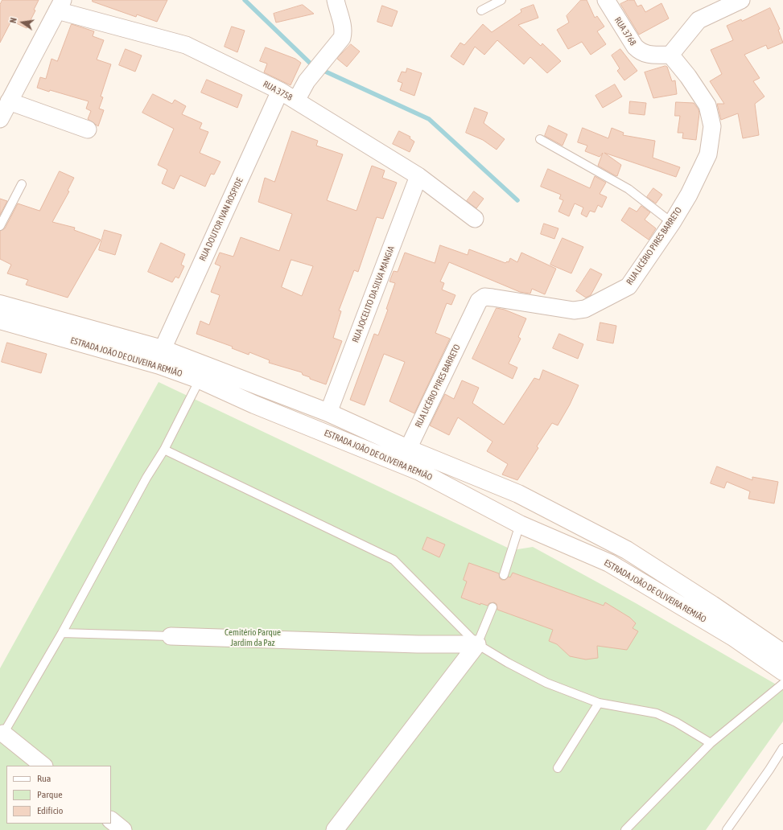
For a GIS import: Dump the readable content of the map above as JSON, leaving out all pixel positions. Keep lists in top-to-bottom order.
{
  "streets": {
    "main road": ["ESTRADA JOÃO DE OLIVEIRA REMIÃO"],
    "street": [
      "RUA 3768",
      "RUA 3758",
      "RUA DOUTOR IVAN ROSPIDE",
      "RUA LICÉRIO PIRES BARRETO",
      "RUA JOCELITO DA SILVA MANGIA"
    ]
  },
  "crossings": [
    ["RUA 3768", "RUA LICÉRIO PIRES BARRETO"],
    ["RUA 3758", "RUA DOUTOR IVAN ROSPIDE"],
    ["RUA 3758", "RUA JOCELITO DA SILVA MANGIA"],
    ["RUA DOUTOR IVAN ROSPIDE", "ESTRADA JOÃO DE OLIVEIRA REMIÃO"],
    ["RUA LICÉRIO PIRES BARRETO", "ESTRADA JOÃO DE OLIVEIRA REMIÃO"],
    ["RUA JOCELITO DA SILVA MANGIA", "ESTRADA JOÃO DE OLIVEIRA REMIÃO"]
  ],
  "parks": ["Cemitério Parque Jardim da Paz"],
  "legend": ["Rua", "Parque", "Edifício"],
  "north": "left"
}
